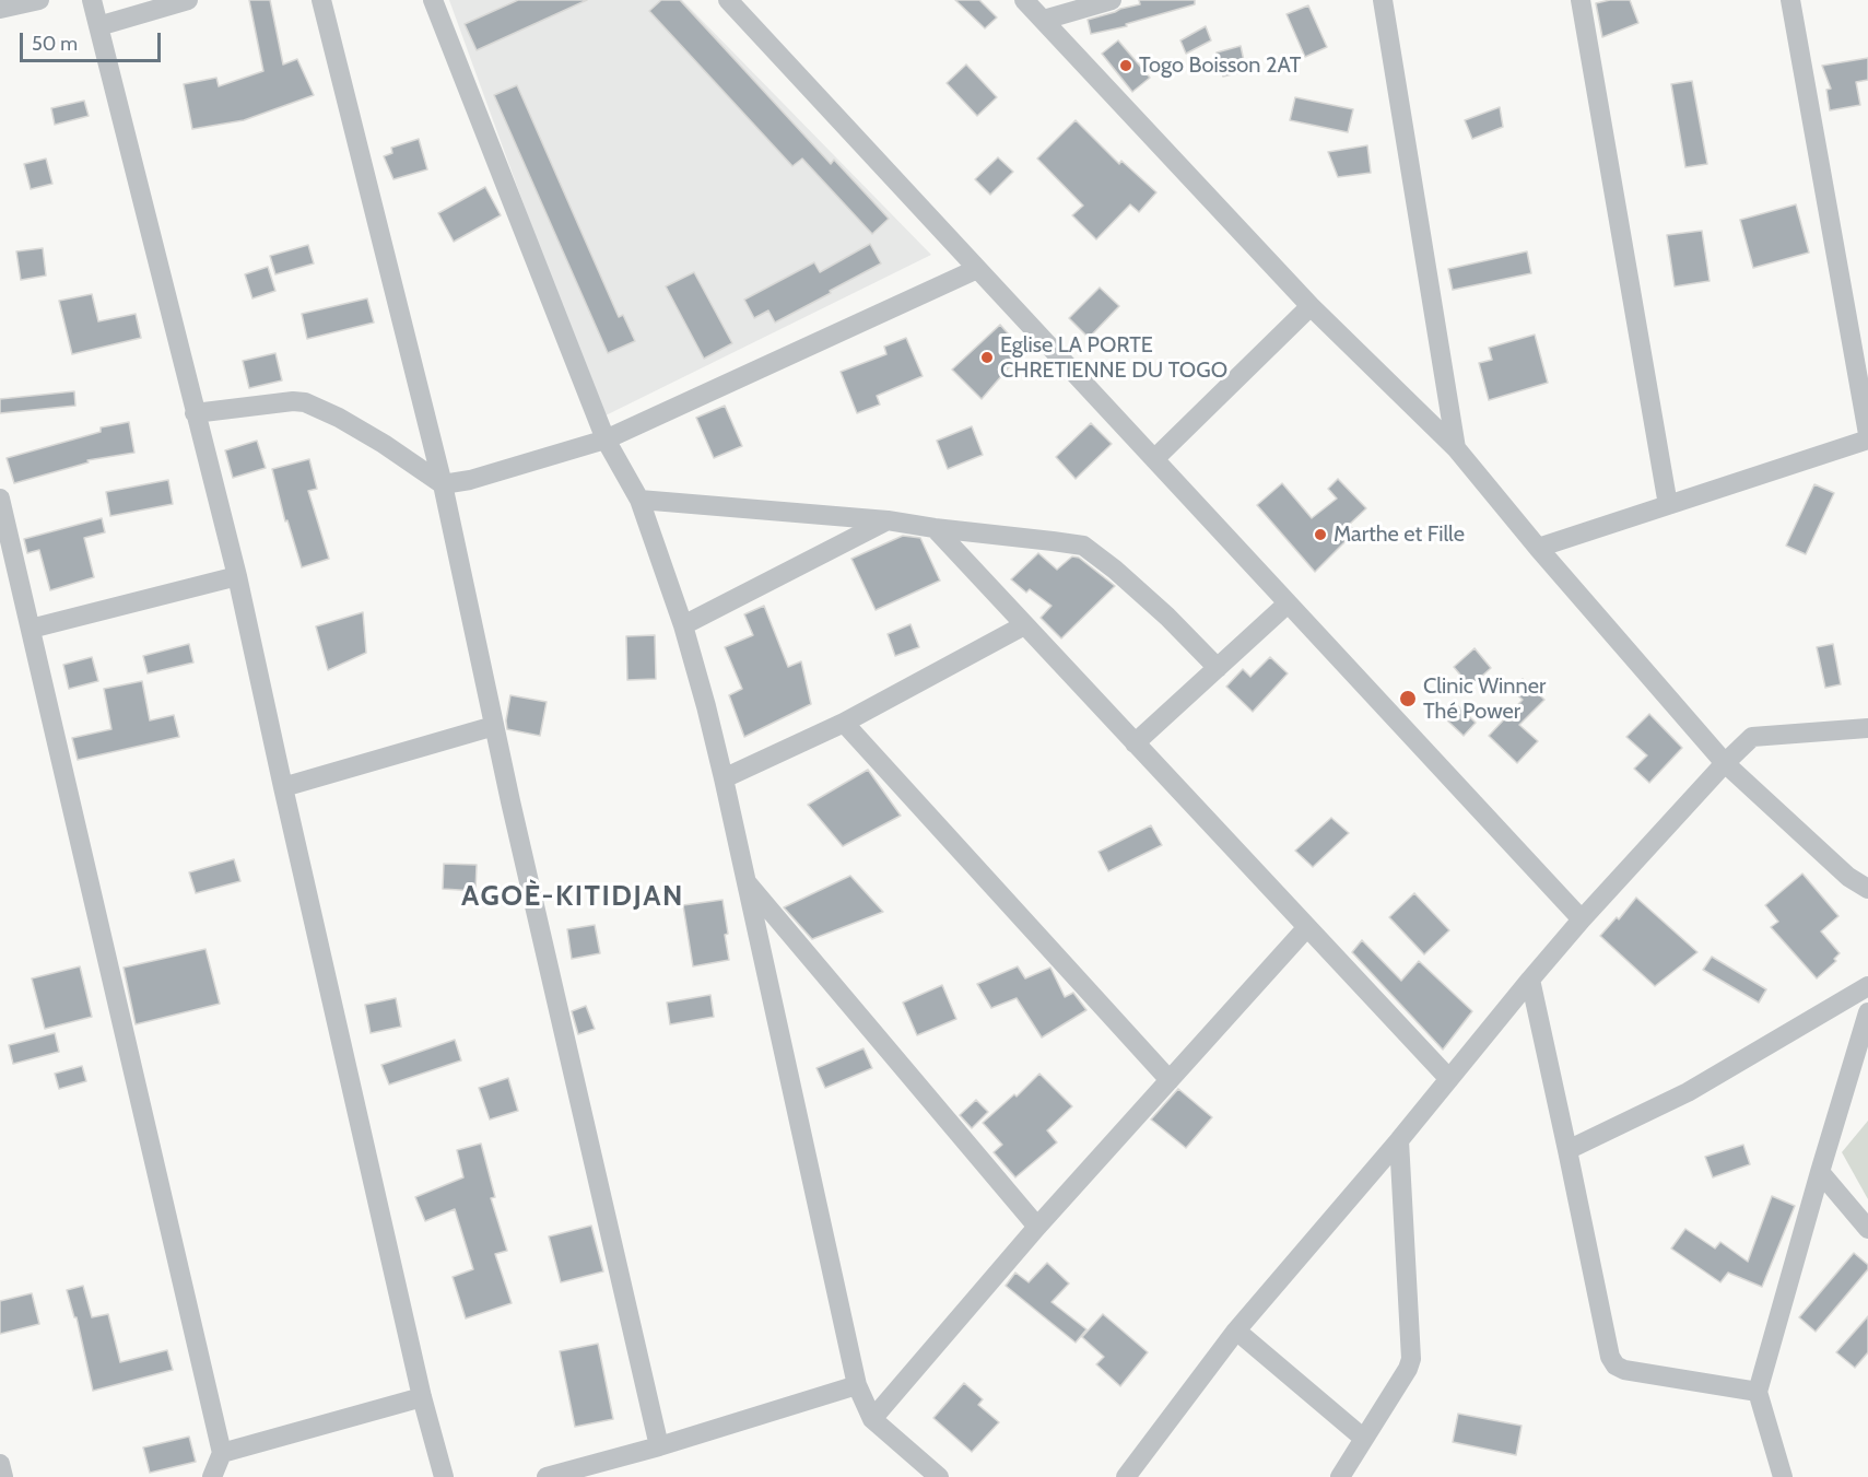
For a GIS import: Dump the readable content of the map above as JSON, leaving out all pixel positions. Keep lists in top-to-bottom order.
{
  "districts": ["AGOÈ-KITIDJAN"],
  "places": [
    "Togo Boisson 2AT",
    "Eglise LA PORTE CHRETIENNE DU TOGO",
    "Marthe et Fille",
    "Clinic Winner Thé Power"
  ],
  "scale_bar": "50 m"
}
